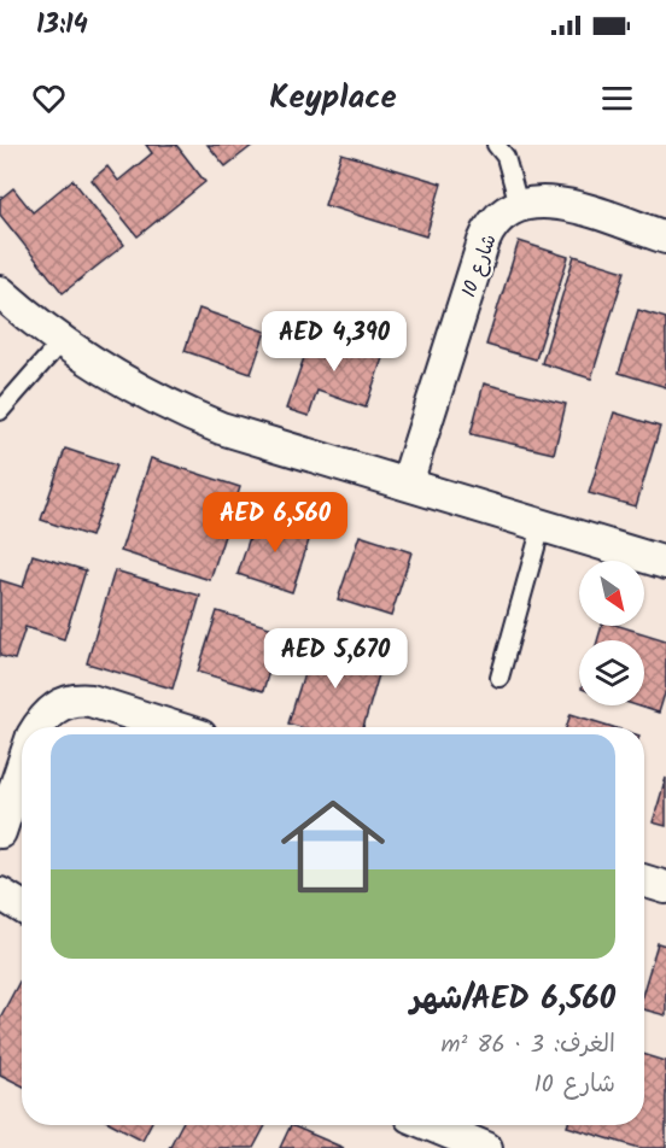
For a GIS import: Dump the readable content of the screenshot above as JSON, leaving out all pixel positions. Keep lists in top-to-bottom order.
{
  "streets": {
    "street": ["شارع 10"]
  },
  "north": "bottom right",
  "page": {
    "status": "13:14",
    "header": "Keyplace",
    "price": ["AED 4,390", "AED 6,560", "AED 5,670"],
    "list": [
      {
        "name": "AED 6,560/شهر",
        "note": "الغرف: 3 · 86 m² · شارع 10"
      }
    ]
  }
}
